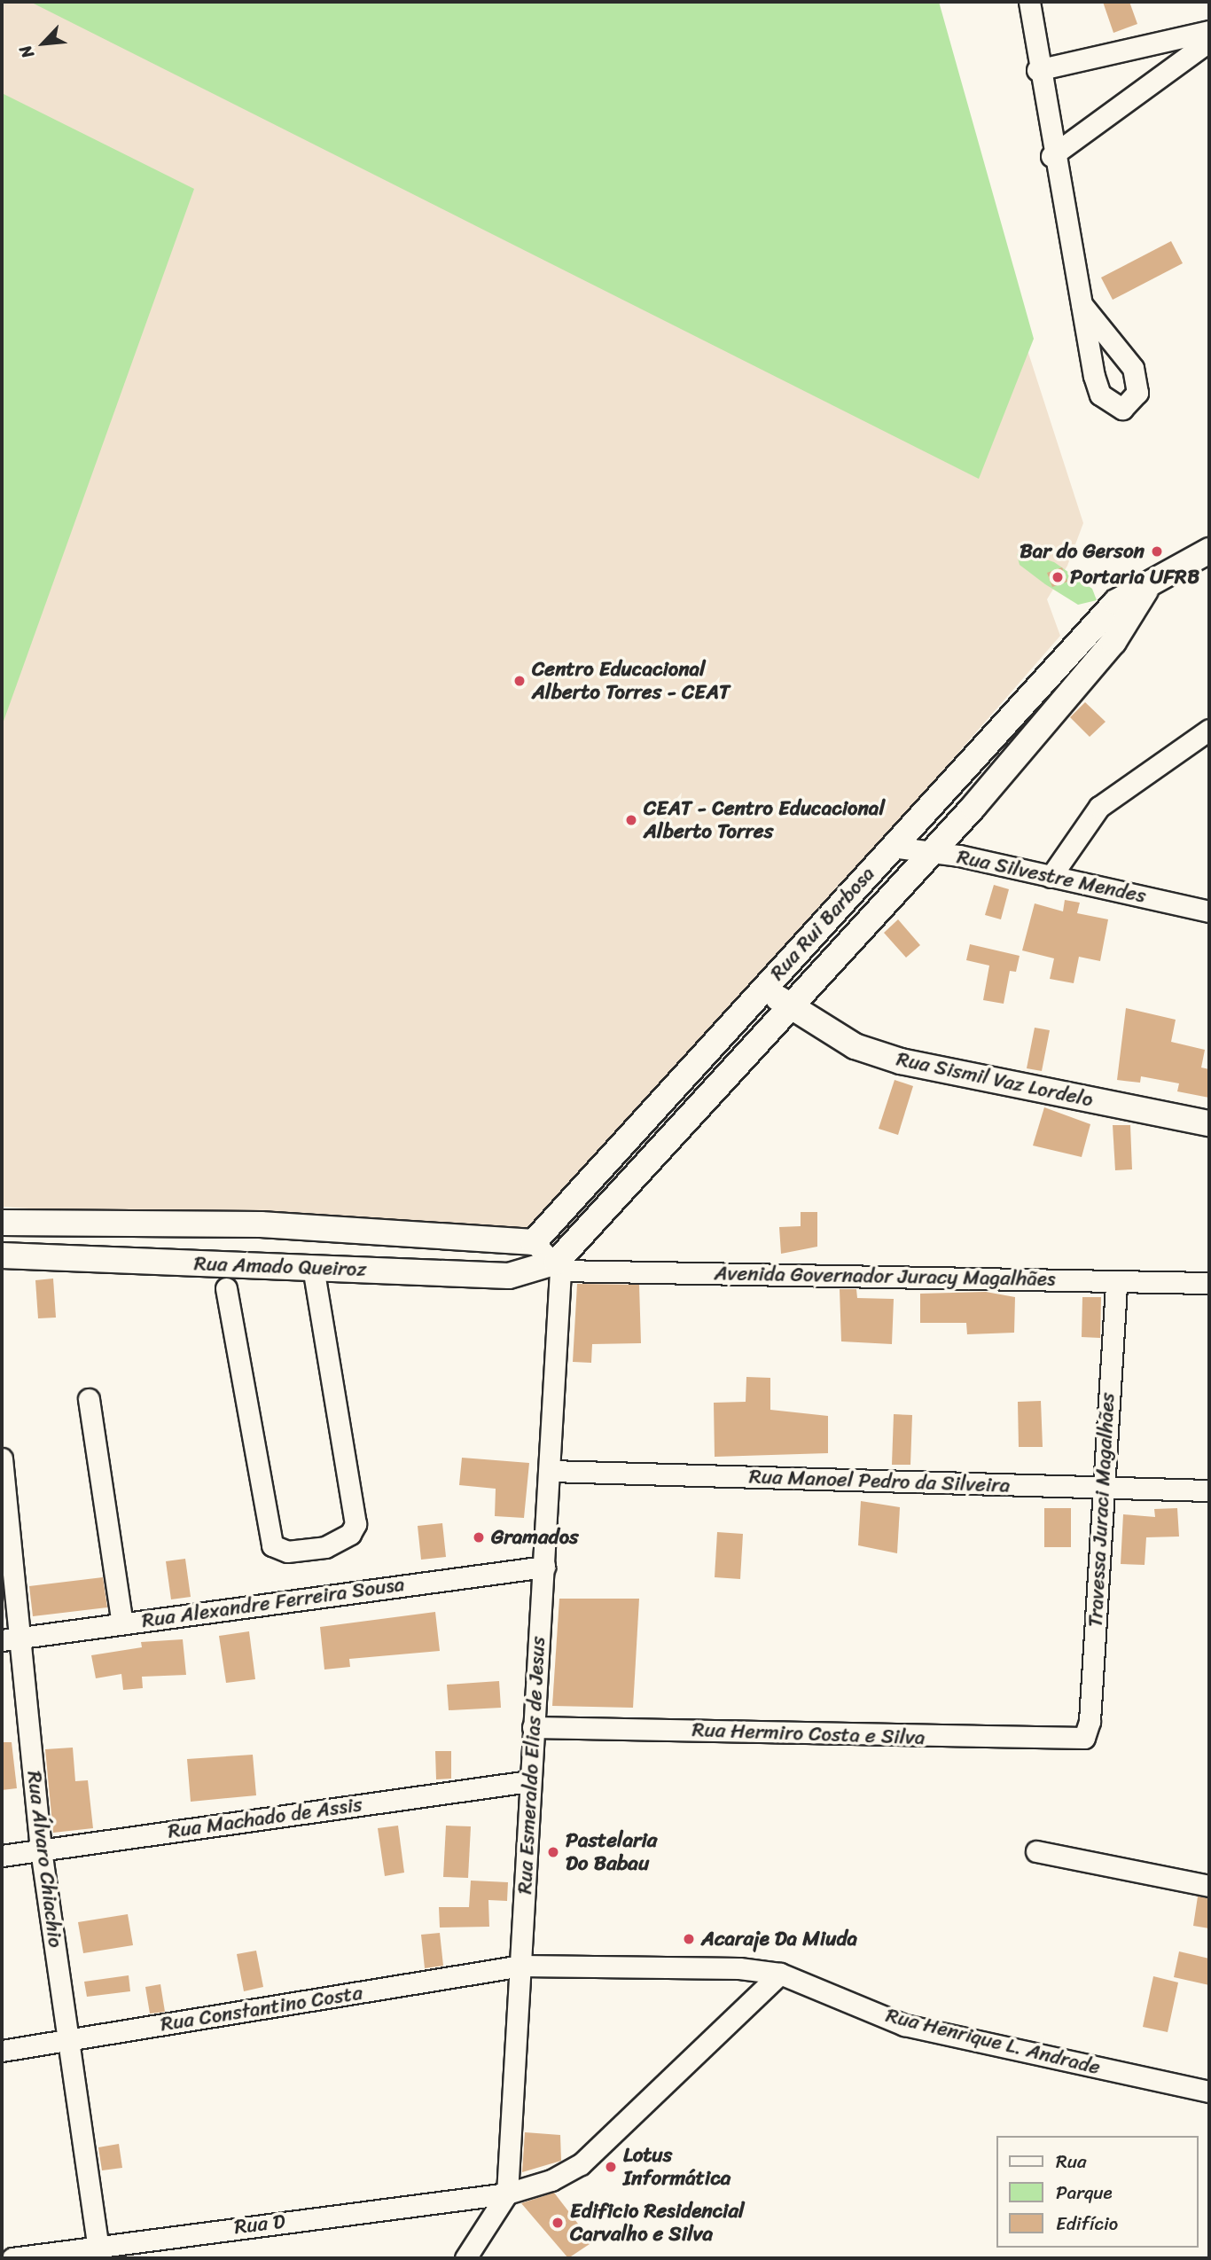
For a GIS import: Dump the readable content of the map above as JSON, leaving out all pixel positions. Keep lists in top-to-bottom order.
{
  "streets": {
    "street": [
      "Rua Silvestre Mendes",
      "Rua Rui Barbosa",
      "Rua Sismil Vaz Lordelo",
      "Rua Amado Queiroz",
      "Avenida Governador Juracy Magalhães",
      "Rua Manoel Pedro da Silveira",
      "Travessa Juraci Magalhães",
      "Rua Alexandre Ferreira Sousa",
      "Rua Hermiro Costa e Silva",
      "Rua Esmeraldo Elias de Jesus",
      "Rua Machado de Assis",
      "Rua Álvaro Chiachio",
      "Rua Constantino Costa",
      "Rua Henrique L. Andrade",
      "Rua D"
    ]
  },
  "crossings": [
    ["Rua Silvestre Mendes", "Rua Rui Barbosa"],
    ["Rua Rui Barbosa", "Rua Sismil Vaz Lordelo"],
    ["Rua Rui Barbosa", "Rua Amado Queiroz"],
    ["Rua Rui Barbosa", "Avenida Governador Juracy Magalhães"],
    ["Rua Rui Barbosa", "Rua Esmeraldo Elias de Jesus"],
    ["Rua Amado Queiroz", "Avenida Governador Juracy Magalhães"],
    ["Rua Amado Queiroz", "Rua Esmeraldo Elias de Jesus"],
    ["Avenida Governador Juracy Magalhães", "Travessa Juraci Magalhães"],
    ["Avenida Governador Juracy Magalhães", "Rua Esmeraldo Elias de Jesus"],
    ["Rua Manoel Pedro da Silveira", "Travessa Juraci Magalhães"],
    ["Rua Manoel Pedro da Silveira", "Rua Esmeraldo Elias de Jesus"],
    ["Travessa Juraci Magalhães", "Rua Hermiro Costa e Silva"],
    ["Rua Alexandre Ferreira Sousa", "Rua Esmeraldo Elias de Jesus"],
    ["Rua Alexandre Ferreira Sousa", "Rua Álvaro Chiachio"],
    ["Rua Hermiro Costa e Silva", "Rua Esmeraldo Elias de Jesus"],
    ["Rua Esmeraldo Elias de Jesus", "Rua Machado de Assis"],
    ["Rua Esmeraldo Elias de Jesus", "Rua Constantino Costa"],
    ["Rua Esmeraldo Elias de Jesus", "Rua Henrique L. Andrade"],
    ["Rua Esmeraldo Elias de Jesus", "Rua D"],
    ["Rua Machado de Assis", "Rua Álvaro Chiachio"],
    ["Rua Álvaro Chiachio", "Rua Constantino Costa"],
    ["Rua Álvaro Chiachio", "Rua D"],
    ["Rua Constantino Costa", "Rua Henrique L. Andrade"],
    ["Rua Henrique L. Andrade", "Rua D"]
  ],
  "places": [
    "Bar do Gerson",
    "Portaria UFRB",
    "Centro Educacional Alberto Torres - CEAT",
    "CEAT - Centro Educacional Alberto Torres",
    "Gramados",
    "Pastelaria Do Babau",
    "Acaraje Da Miuda",
    "Lotus Informática",
    "Edificio Residencial Carvalho e Silva"
  ],
  "legend": ["Rua", "Parque", "Edifício"],
  "north": "bottom left"
}
